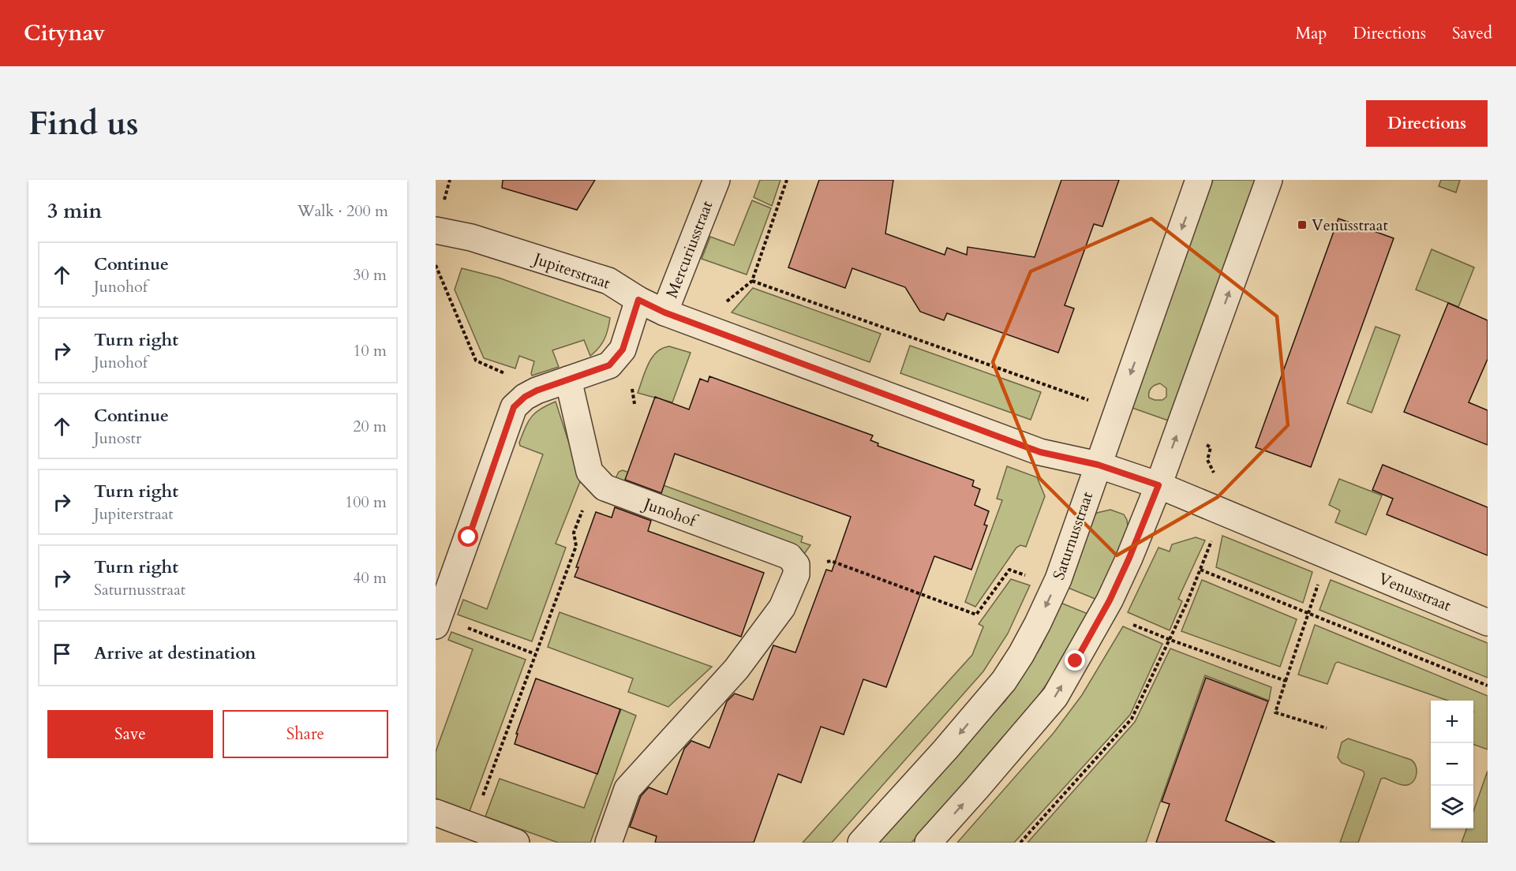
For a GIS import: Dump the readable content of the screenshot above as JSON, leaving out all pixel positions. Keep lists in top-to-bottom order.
{
  "streets": {
    "street": [
      "Mercuriusstraat",
      "Jupiterstraat",
      "Junohof",
      "Saturnusstraat",
      "Venusstraat"
    ]
  },
  "crossings": [
    ["Mercuriusstraat", "Jupiterstraat"],
    ["Jupiterstraat", "Saturnusstraat"],
    ["Jupiterstraat", "Venusstraat"]
  ],
  "places": {
    "transit": ["Venusstraat"]
  },
  "page": {
    "header": "Citynav",
    "nav": ["Map", "Directions", "Saved"],
    "buttons": [
      "Directions",
      ["Save", "Share"]
    ],
    "title": "Find us",
    "heading": ["3 min", "Walk · 200 m"],
    "list": [
      ["Continue", "Junohof", "30 m"],
      ["Turn right", "Junohof", "10 m"],
      ["Continue", "Junostr", "20 m"],
      ["Turn right", "Jupiterstraat", "100 m"],
      ["Turn right", "Saturnusstraat", "40 m"],
      "Arrive at destination"
    ],
    "map_buttons": ["+", "−"]
  }
}
